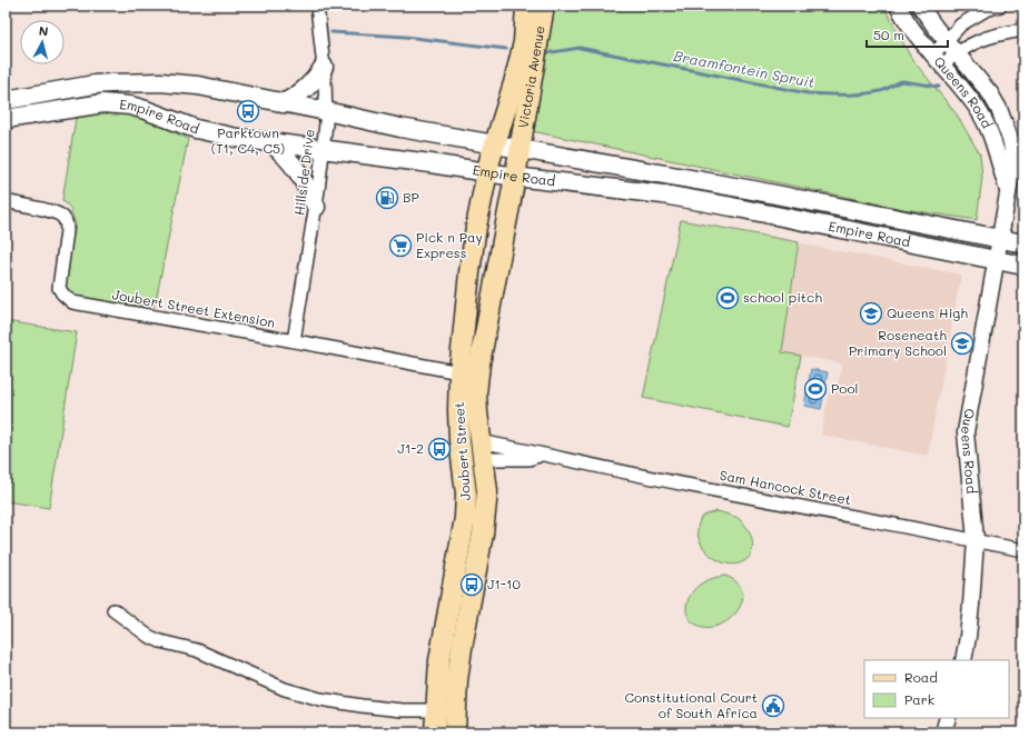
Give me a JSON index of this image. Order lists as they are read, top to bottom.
{
  "streets": {
    "main road": ["Victoria Avenue", "Empire Road", "Joubert Street"],
    "street": [
      "Queens Road",
      "Hillside Drive",
      "Joubert Street Extension",
      "Sam Hancock Street"
    ]
  },
  "crossings": [
    ["Victoria Avenue", "Empire Road"],
    ["Victoria Avenue", "Joubert Street"],
    ["Queens Road", "Empire Road"],
    ["Queens Road", "Sam Hancock Street"],
    ["Empire Road", "Hillside Drive"],
    ["Empire Road", "Joubert Street"],
    ["Hillside Drive", "Joubert Street Extension"],
    ["Joubert Street Extension", "Joubert Street"],
    ["Joubert Street", "Sam Hancock Street"]
  ],
  "water": ["Braamfontein Spruit"],
  "places": {
    "bus stop": ["Parktown (T1, C4, C5)", "J1-2", "J1-10"],
    "fuel station": ["BP"],
    "supermarket": ["Pick n Pay Express"],
    "sports": ["school pitch", "Pool"],
    "school or university": ["Queens High", "Roseneath Primary School"],
    "public building": ["Constitutional Court of South Africa"]
  },
  "legend": ["Road", "Park"],
  "scale_bar": "50 m",
  "north": "top"
}
